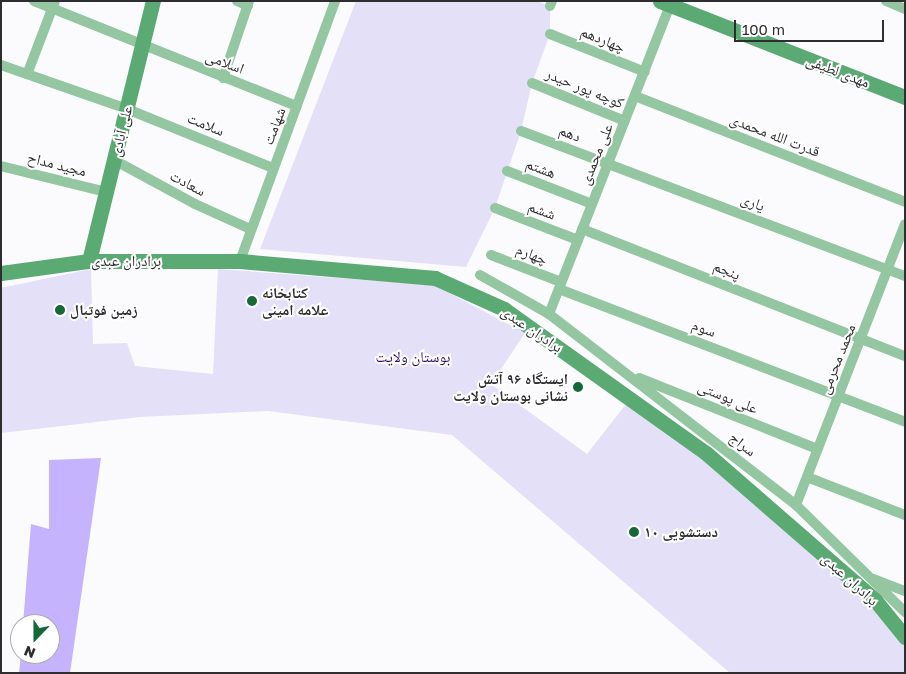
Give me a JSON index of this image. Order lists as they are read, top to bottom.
{
  "streets": {
    "main road": ["مهدی لطیفی", "علی آبادی", "برادران عبدی"],
    "street": [
      "چهاردهم",
      "اسلامی",
      "کوچه پور حیدر",
      "سلامت",
      "شهامت",
      "دهم",
      "قدرت الله محمدی",
      "علی محمدی",
      "مجید مداح",
      "هشتم",
      "سعادت",
      "یاری",
      "ششم",
      "چهارم",
      "پنجم",
      "سوم",
      "محمد محرمی",
      "علی پوستی",
      "سراج"
    ]
  },
  "crossings": [
    ["چهاردهم", "علی محمدی"],
    ["اسلامی", "شهامت"],
    ["اسلامی", "علی آبادی"],
    ["مهدی لطیفی", "علی محمدی"],
    ["کوچه پور حیدر", "علی محمدی"],
    ["سلامت", "شهامت"],
    ["سلامت", "علی آبادی"],
    ["شهامت", "سعادت"],
    ["شهامت", "برادران عبدی"],
    ["علی آبادی", "مجید مداح"],
    ["علی آبادی", "سعادت"],
    ["علی آبادی", "برادران عبدی"],
    ["دهم", "علی محمدی"],
    ["دهم", "یاری"],
    ["قدرت الله محمدی", "علی محمدی"],
    ["علی محمدی", "هشتم"],
    ["علی محمدی", "یاری"],
    ["علی محمدی", "ششم"],
    ["علی محمدی", "چهارم"],
    ["علی محمدی", "پنجم"],
    ["علی محمدی", "سوم"],
    ["علی محمدی", "سراج"],
    ["یاری", "محمد محرمی"],
    ["چهارم", "سوم"],
    ["پنجم", "محمد محرمی"],
    ["سوم", "محمد محرمی"],
    ["محمد محرمی", "علی پوستی"],
    ["محمد محرمی", "سراج"],
    ["علی پوستی", "سراج"]
  ],
  "parks": ["بوستان ولایت"],
  "places": [
    "کتابخانه علامه امینی",
    "زمین فوتبال",
    "ایستگاه ۹۶ آتش نشانی بوستان ولایت",
    "دستشویی ۱۰"
  ],
  "scale_bar": "100 m",
  "north": "bottom"
}
